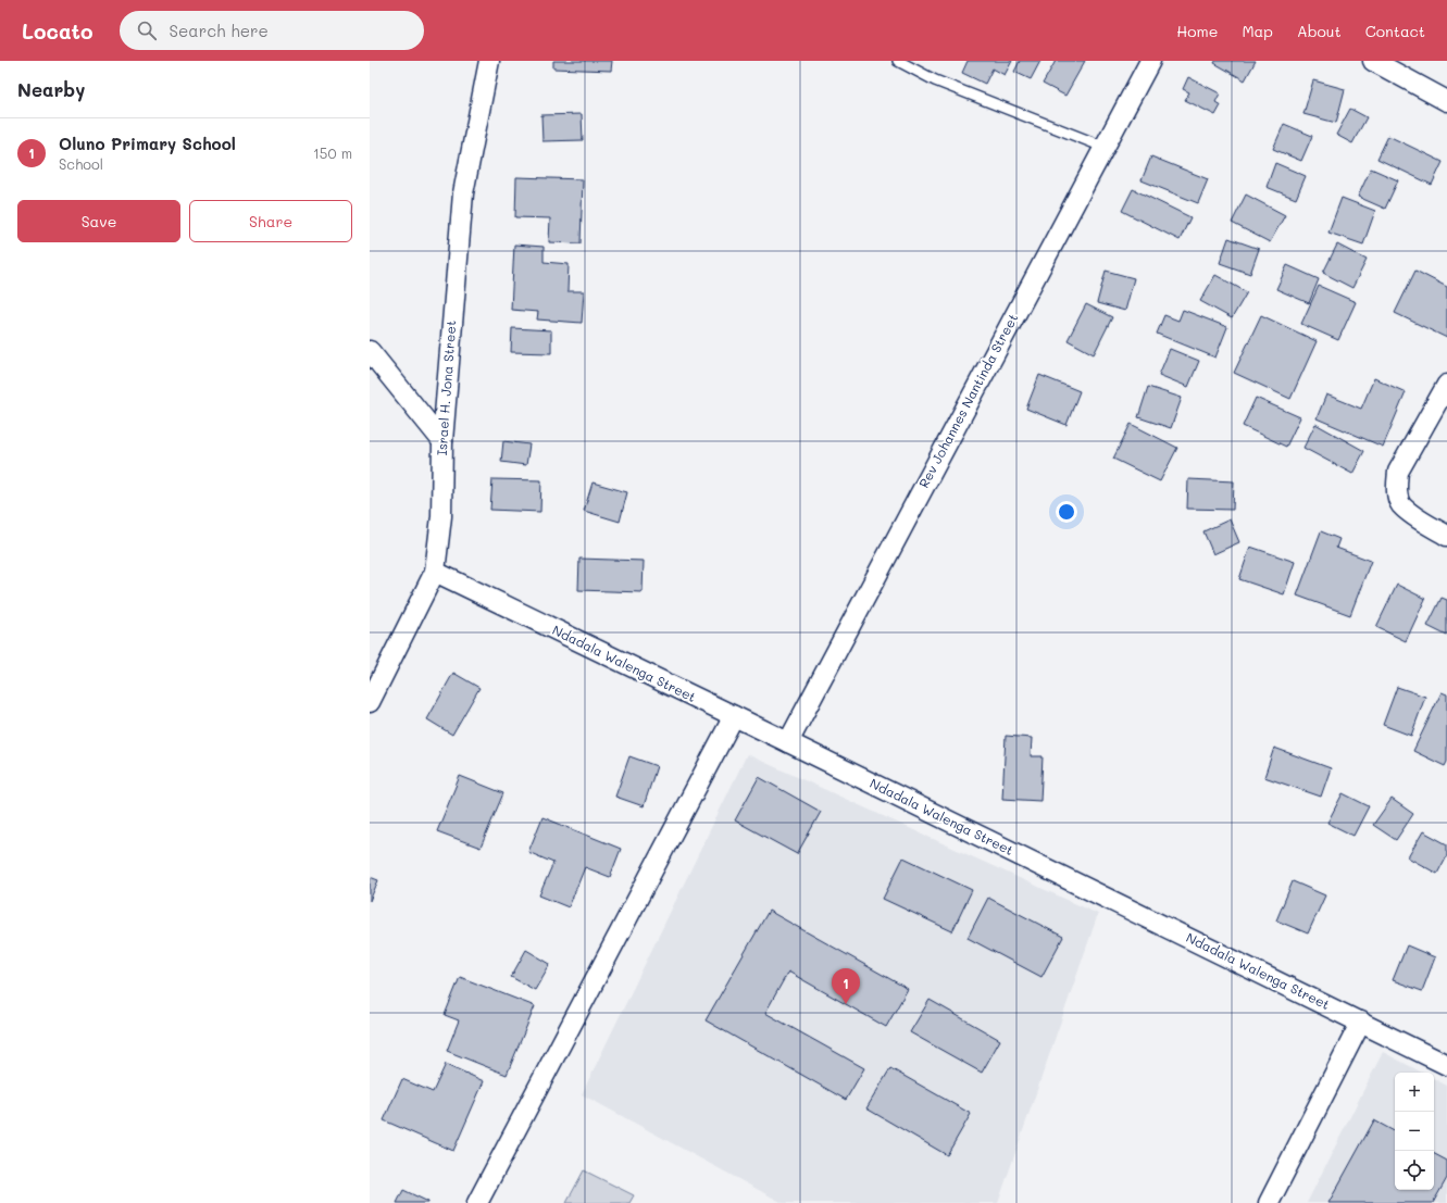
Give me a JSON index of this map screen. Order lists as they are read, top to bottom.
{
  "streets": {
    "street": ["Israel H. Jona Street", "Rev Johannes Nantinda Street", "Ndadala Walenga Street"]
  },
  "crossings": [
    ["Israel H. Jona Street", "Ndadala Walenga Street"],
    ["Rev Johannes Nantinda Street", "Ndadala Walenga Street"]
  ],
  "page": {
    "header": "Locato",
    "search": "Search here",
    "nav": [
      "Home",
      "Map",
      "About",
      "Contact"
    ],
    "heading": "Nearby",
    "list": [
      {
        "mark": "1",
        "name": "Oluno Primary School",
        "note": "School",
        "value": "150 m"
      }
    ],
    "buttons": ["Save", "Share"],
    "pins": "1",
    "map_buttons": ["+", "−"]
  }
}
